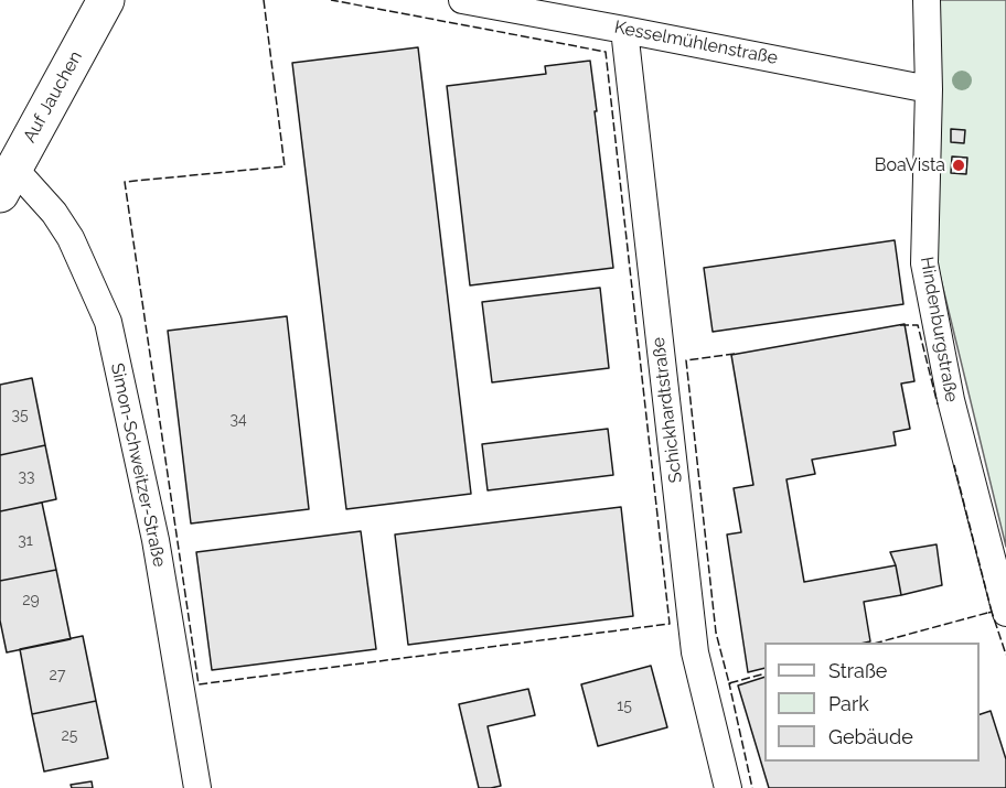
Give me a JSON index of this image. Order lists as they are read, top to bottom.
{
  "streets": {
    "main road": ["Auf Jauchen"],
    "street": [
      "Kesselmühlenstraße",
      "Hindenburgstraße",
      "Schickhardtstraße",
      "Simon-Schweitzer-Straße"
    ]
  },
  "crossings": [
    ["Kesselmühlenstraße", "Hindenburgstraße"],
    ["Kesselmühlenstraße", "Schickhardtstraße"],
    ["Auf Jauchen", "Simon-Schweitzer-Straße"]
  ],
  "places": ["BoaVista"],
  "house_numbers": [
    "35",
    "34",
    "33",
    "31",
    "29",
    "27",
    "15",
    "25"
  ],
  "legend": ["Straße", "Park", "Gebäude"]
}
